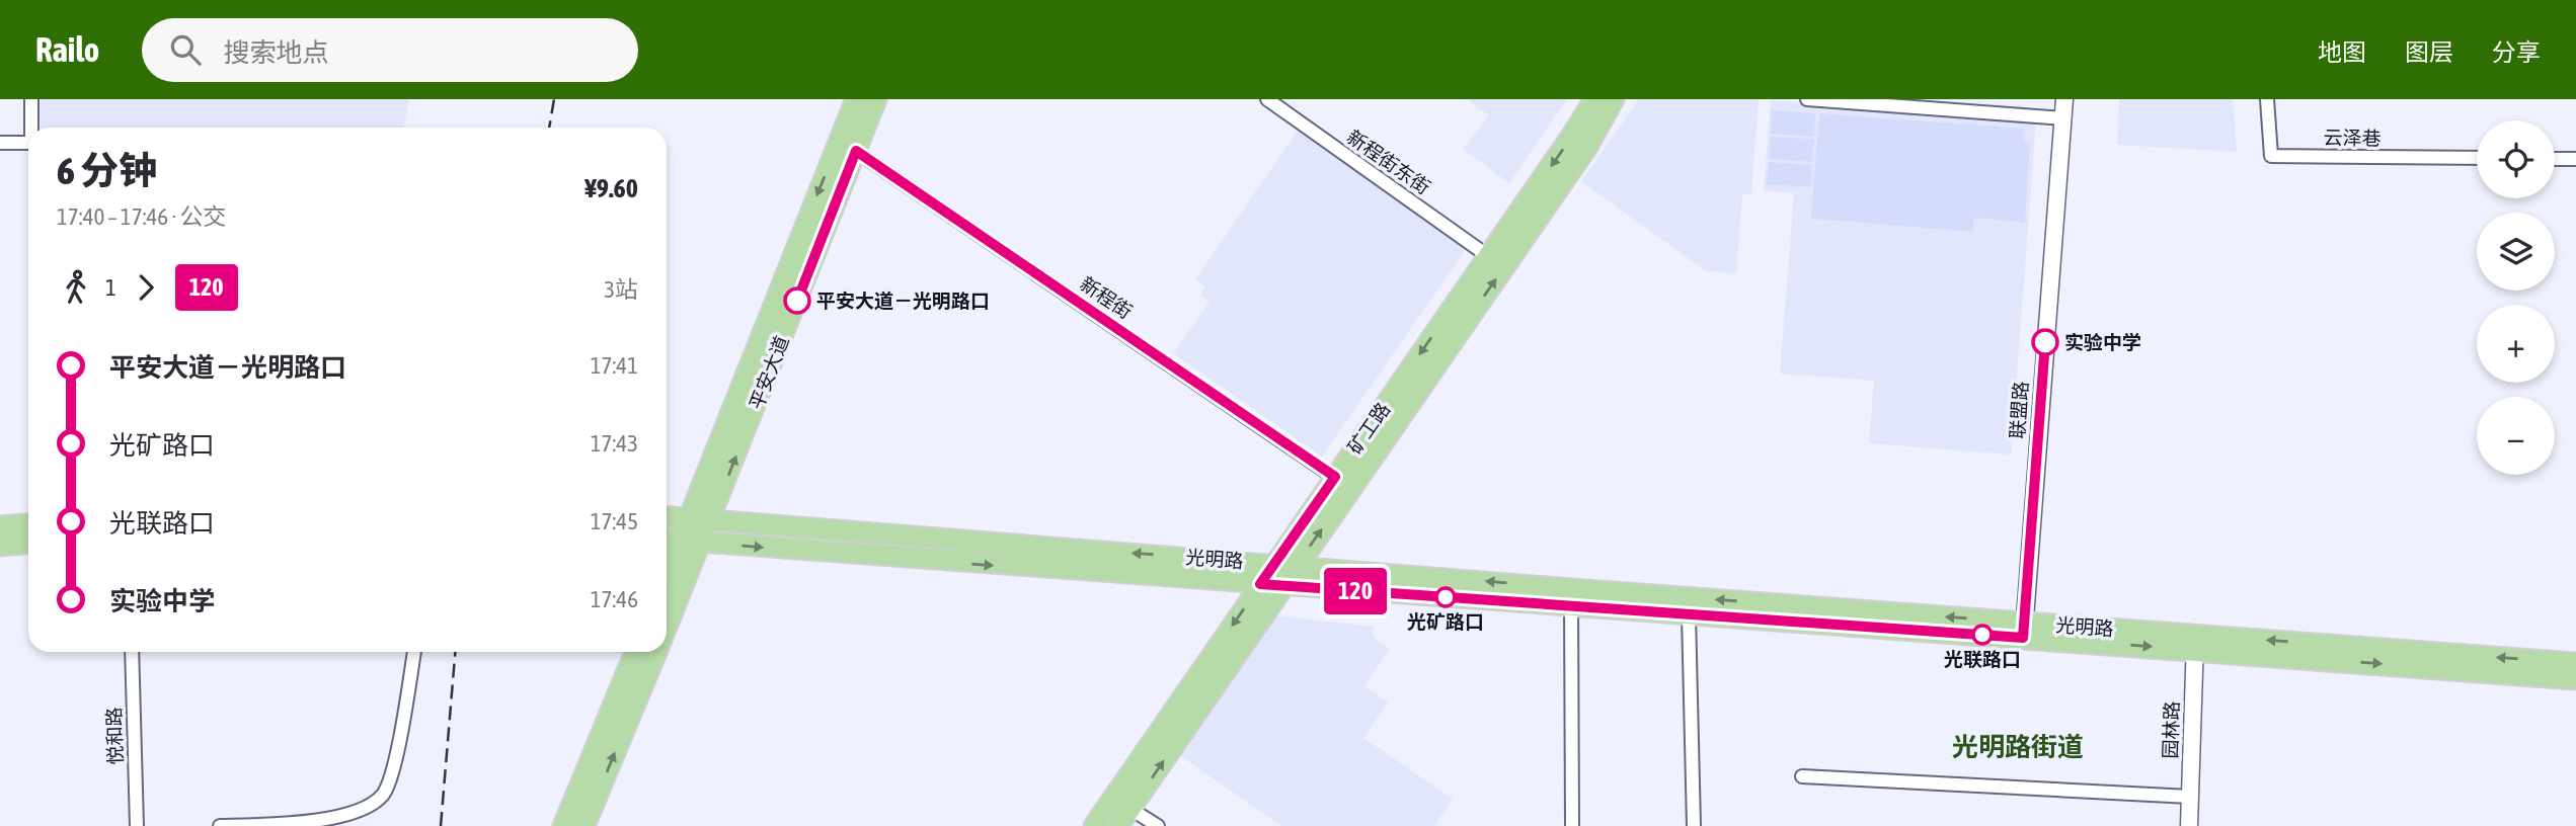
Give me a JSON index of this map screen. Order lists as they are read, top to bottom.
{
  "streets": {
    "main road": ["平安大道", "矿工路", "光明路"],
    "street": [
      "云泽巷",
      "新程街东街",
      "新程街",
      "联盟路",
      "园林路",
      "悦和路"
    ]
  },
  "crossings": [
    ["新程街东街", "矿工路"],
    ["新程街", "平安大道"],
    ["新程街", "矿工路"],
    ["平安大道", "光明路"],
    ["联盟路", "光明路"],
    ["矿工路", "光明路"],
    ["光明路", "园林路"]
  ],
  "districts": ["光明路街道"],
  "places": [
    "平安大道－光明路口",
    "实验中学",
    "光矿路口",
    "光联路口"
  ],
  "lines": ["bus line 120"],
  "page": {
    "header": "Railo",
    "search": "搜索地点",
    "nav": ["地图", "图层", "分享"],
    "on_map": "120",
    "map_buttons": ["+", "−"],
    "heading": ["6 分钟", "17:40 – 17:46 · 公交", "¥9.60"],
    "legs": ["1", "120", "3站"],
    "list": [
      {
        "name": "平安大道－光明路口",
        "value": "17:41"
      },
      {
        "name": "光矿路口",
        "value": "17:43"
      },
      {
        "name": "光联路口",
        "value": "17:45"
      },
      {
        "name": "实验中学",
        "value": "17:46"
      }
    ]
  }
}
